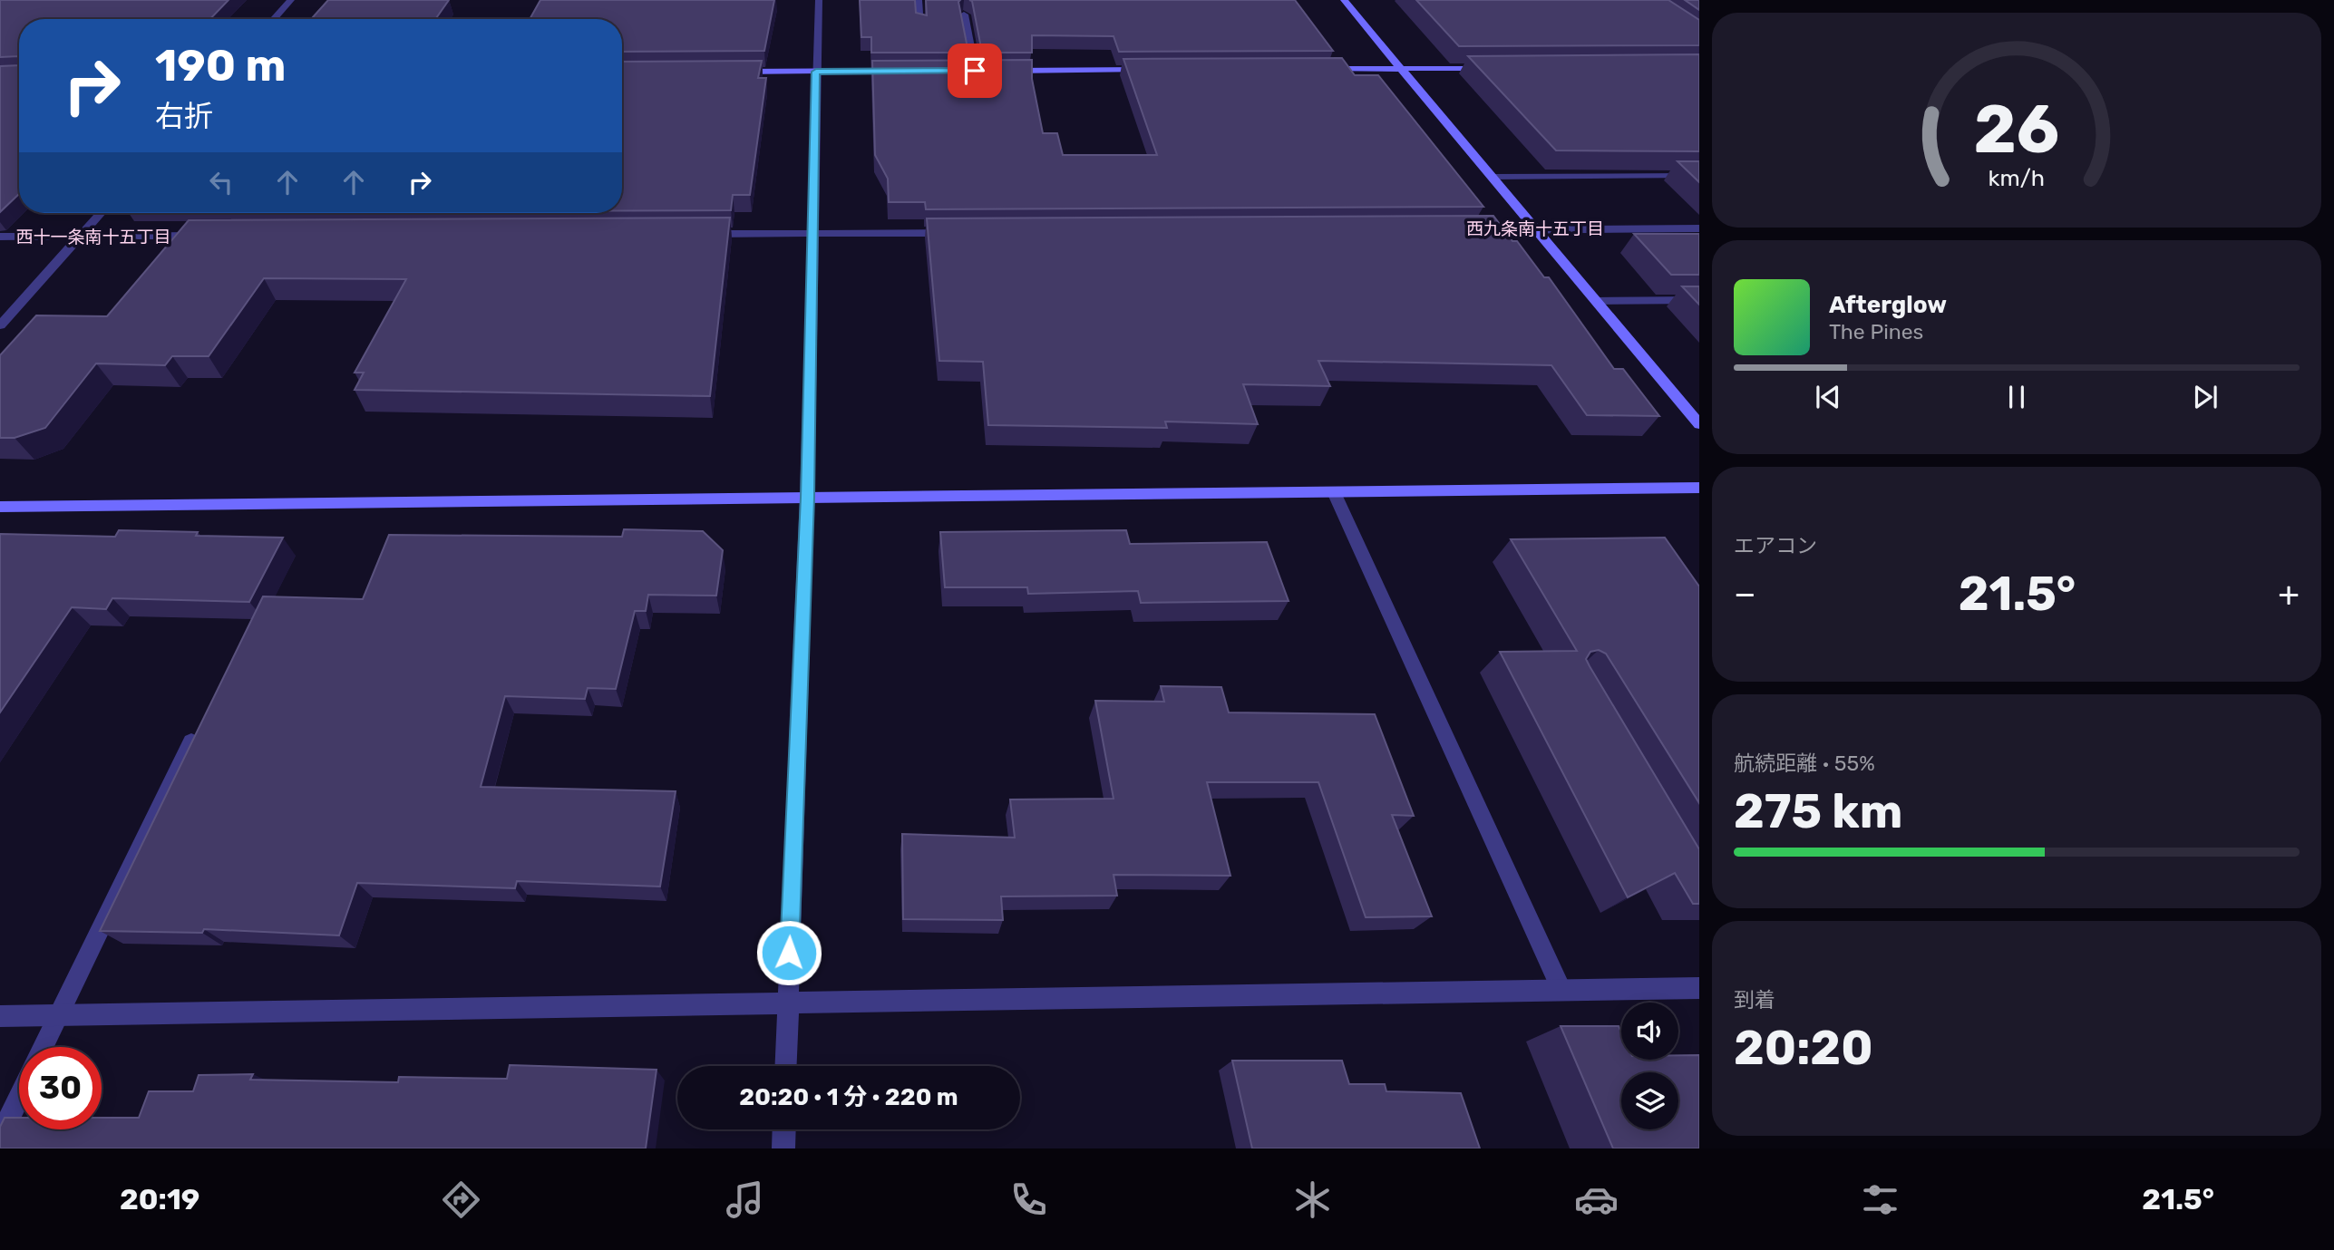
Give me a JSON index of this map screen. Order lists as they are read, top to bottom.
{
  "districts": ["西九条南十五丁目", "西十一条南十五丁目"],
  "page": {
    "turn": ["190 m", "右折"],
    "song": ["Afterglow", "The Pines"],
    "tile": [
      "エアコン",
      ["航続距離 · 55%", "275 km"],
      ["到着", "20:20"]
    ],
    "heat": ["−", "21.5°", "+"],
    "limit": "30",
    "trip": "20:20 · 1 分 · 220 m",
    "tabs": ["20:19", "21.5°"],
    "gauge": ["26", "km/h"]
  }
}
